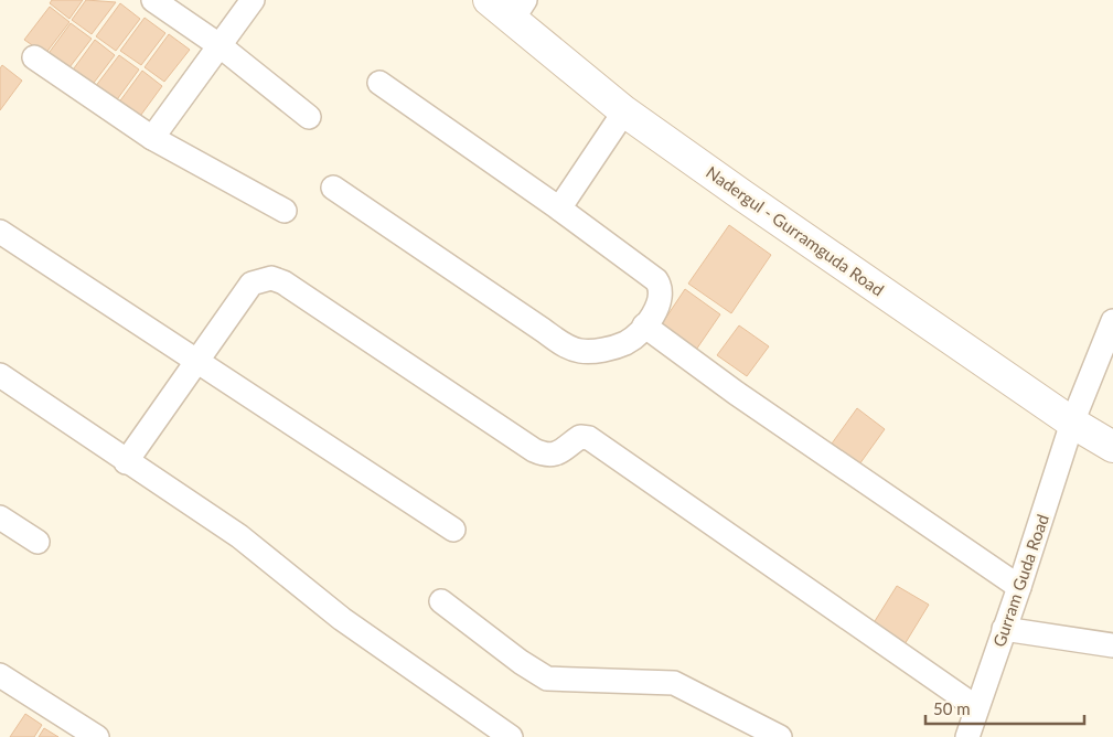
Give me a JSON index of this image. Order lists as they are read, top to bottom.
{
  "streets": {
    "main road": ["Nadergul - Gurramguda Road"],
    "street": ["Gurram Guda Road"]
  },
  "crossings": [
    ["Nadergul - Gurramguda Road", "Gurram Guda Road"]
  ],
  "scale_bar": "50 m"
}
